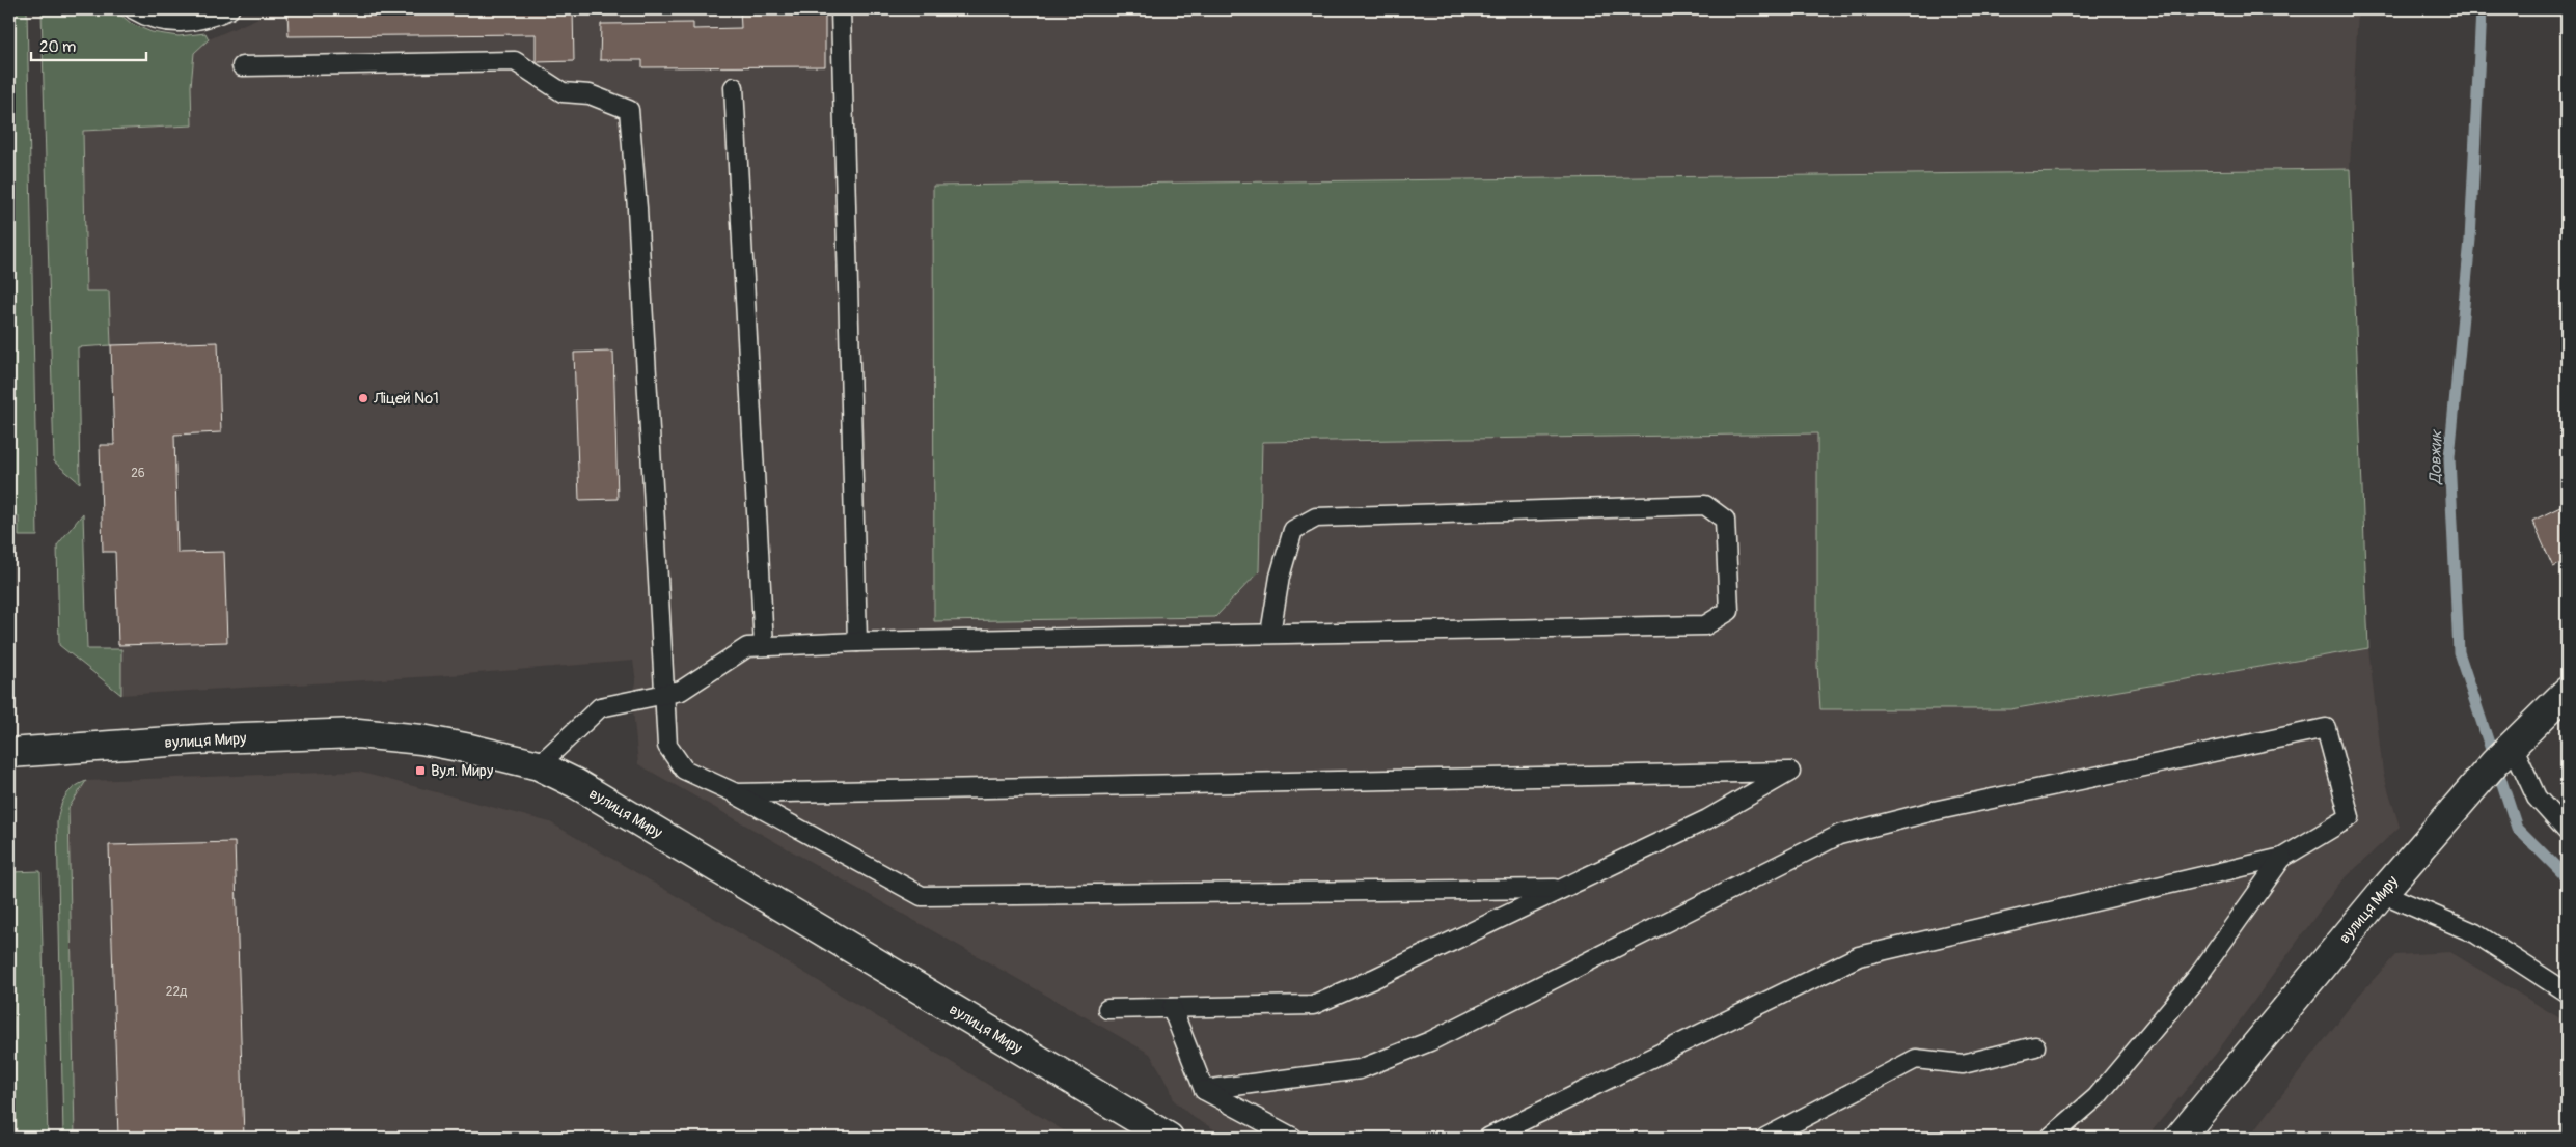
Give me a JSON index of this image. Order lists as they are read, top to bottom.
{
  "streets": {
    "street": ["вулиця Миру"]
  },
  "water": ["Довжик"],
  "places": {
    "other": ["Ліцей №1"],
    "transit": ["Вул. Миру"]
  },
  "house_numbers": ["26", "22д"],
  "scale_bar": "20 m"
}
